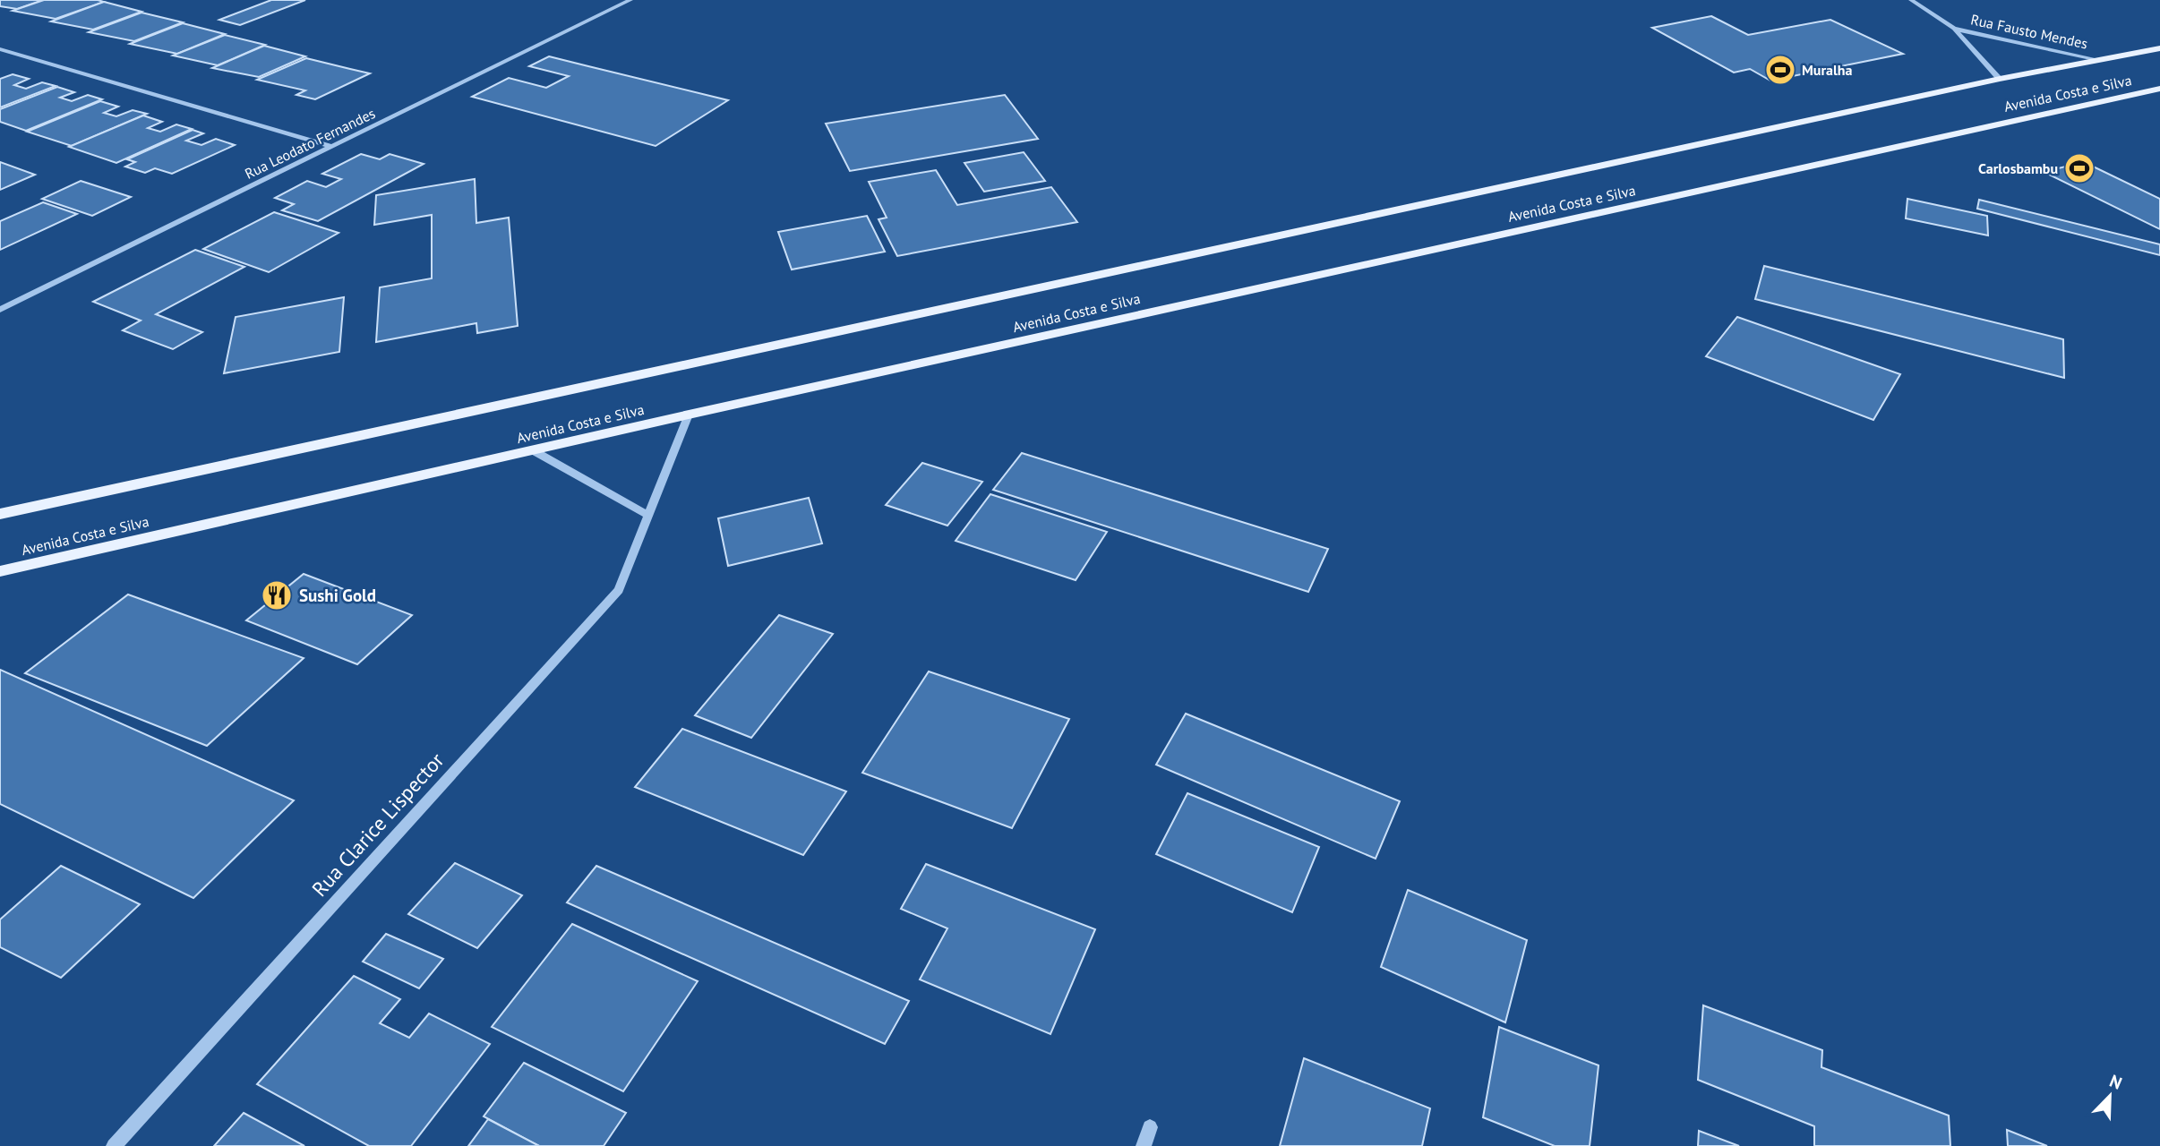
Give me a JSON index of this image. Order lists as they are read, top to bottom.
{
  "streets": {
    "main road": ["Avenida Costa e Silva"],
    "street": ["Rua Fausto Mendes", "Rua Leodato Fernandes", "Rua Clarice Lispector"]
  },
  "crossings": [
    ["Rua Fausto Mendes", "Avenida Costa e Silva"],
    ["Avenida Costa e Silva", "Rua Clarice Lispector"]
  ],
  "places": {
    "sports": ["Muralha", "Carlosbambu"],
    "restaurant": ["Sushi Gold"]
  },
  "north": "top right"
}
